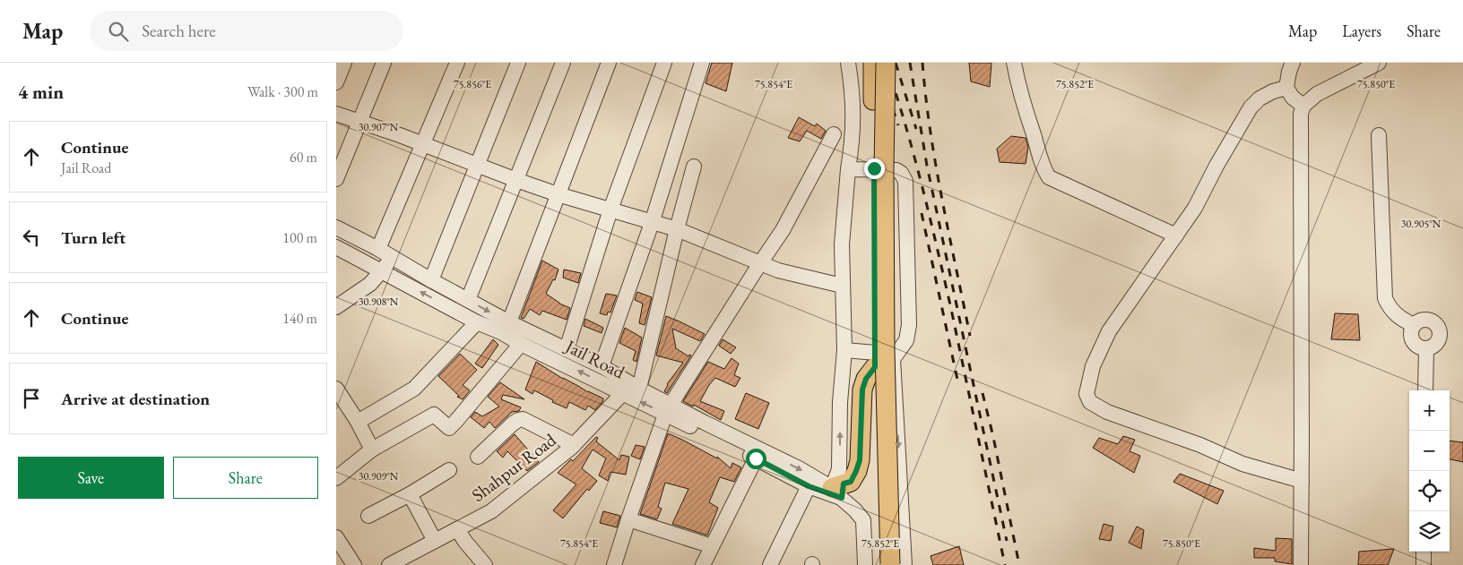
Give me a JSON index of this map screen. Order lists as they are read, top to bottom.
{
  "streets": {
    "street": ["Jail Road", "Shahpur Road"]
  },
  "crossings": [
    ["Jail Road", "Shahpur Road"]
  ],
  "page": {
    "header": "Map",
    "search": "Search here",
    "nav": ["Map", "Layers", "Share"],
    "heading": ["4 min", "Walk · 300 m"],
    "list": [
      ["Continue", "Jail Road", "60 m"],
      ["Turn left", "100 m"],
      ["Continue", "140 m"],
      "Arrive at destination"
    ],
    "map_buttons": ["+", "−"],
    "buttons": ["Save", "Share"]
  },
  "coordinates": [
    "75.856°E",
    "75.854°E",
    "75.852°E",
    "75.850°E",
    "30.907°N",
    "30.905°N",
    "30.908°N",
    "30.909°N"
  ]
}
